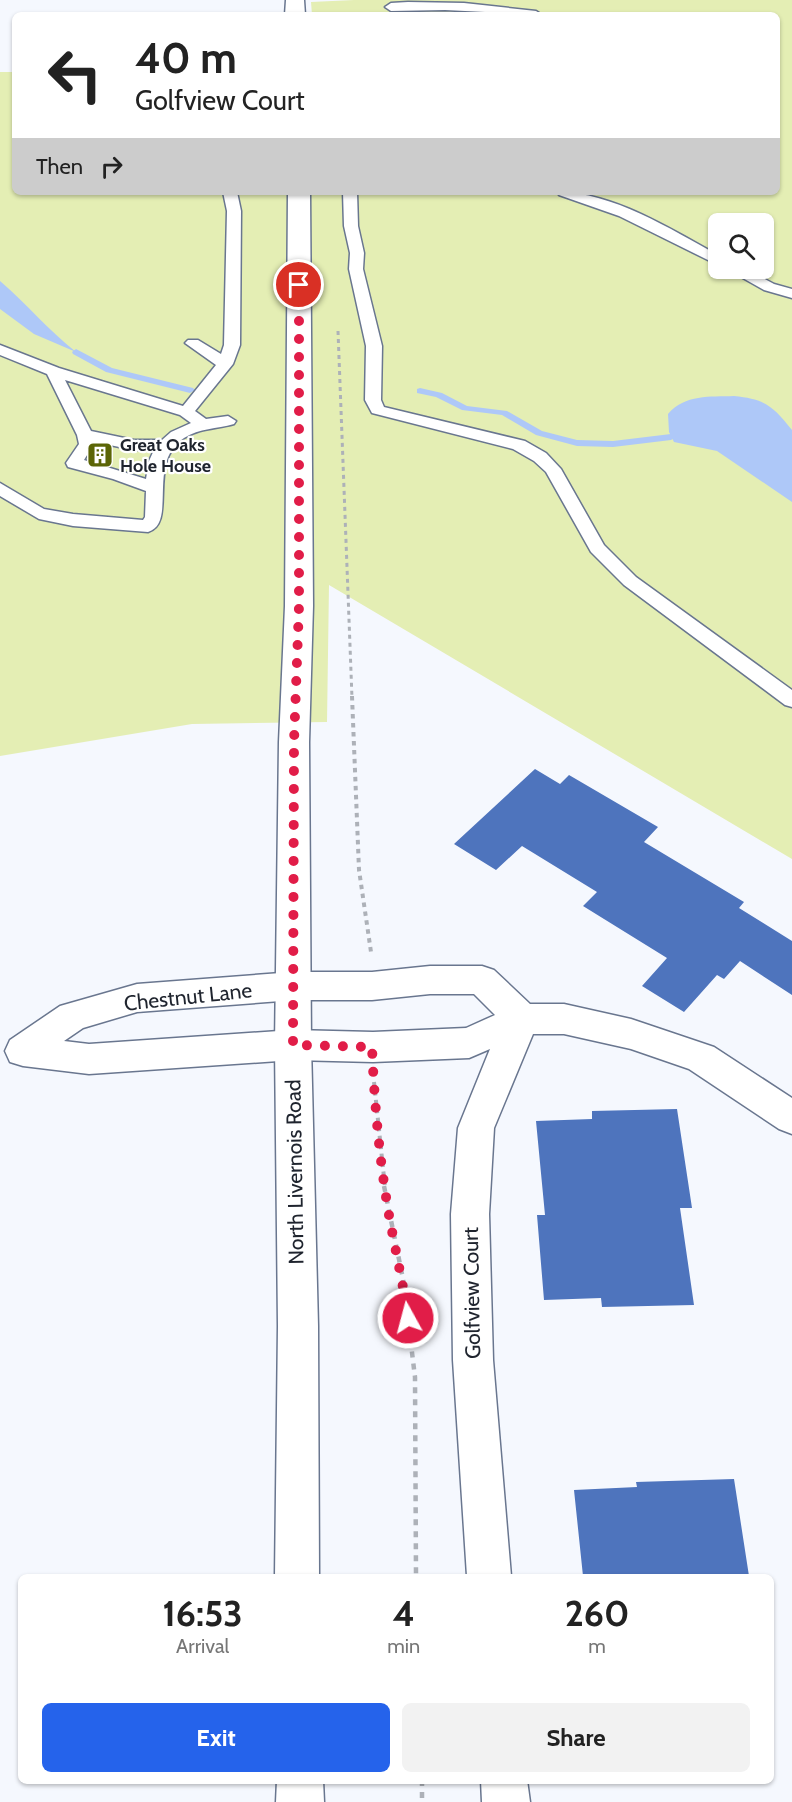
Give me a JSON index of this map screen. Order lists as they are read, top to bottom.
{
  "streets": {
    "main road": ["Chestnut Lane", "North Livernois Road", "Golfview Court"]
  },
  "crossings": [
    ["Chestnut Lane", "North Livernois Road"]
  ],
  "places": {
    "building": ["Great Oaks Hole House"]
  },
  "page": {
    "turn": ["40 m", "Golfview Court"],
    "then": "Then",
    "eta": [
      "16:53",
      "Arrival",
      "4",
      "min",
      "260",
      "m"
    ],
    "buttons": ["Exit", "Share"]
  }
}
